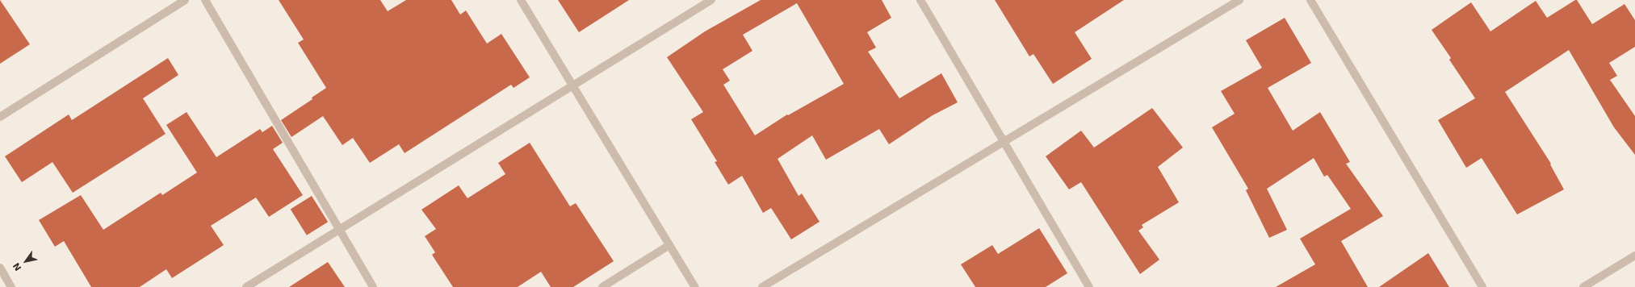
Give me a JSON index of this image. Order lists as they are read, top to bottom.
{
  "north": "bottom left"
}
